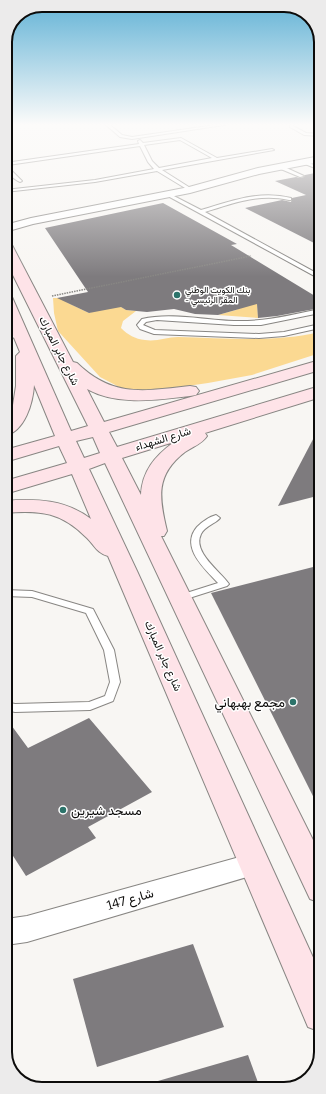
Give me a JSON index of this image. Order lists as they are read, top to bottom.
{
  "streets": {
    "main road": ["شارع جابر المبارك", "شارع الشهداء"],
    "street": ["شارع 147"]
  },
  "crossings": [
    ["شارع جابر المبارك", "شارع الشهداء"],
    ["شارع جابر المبارك", "شارع 147"]
  ],
  "places": ["بنك الكويت الوطني - المقر الرئيسي", "مجمع بهبهاني", "مسجد شيرين"]
}
